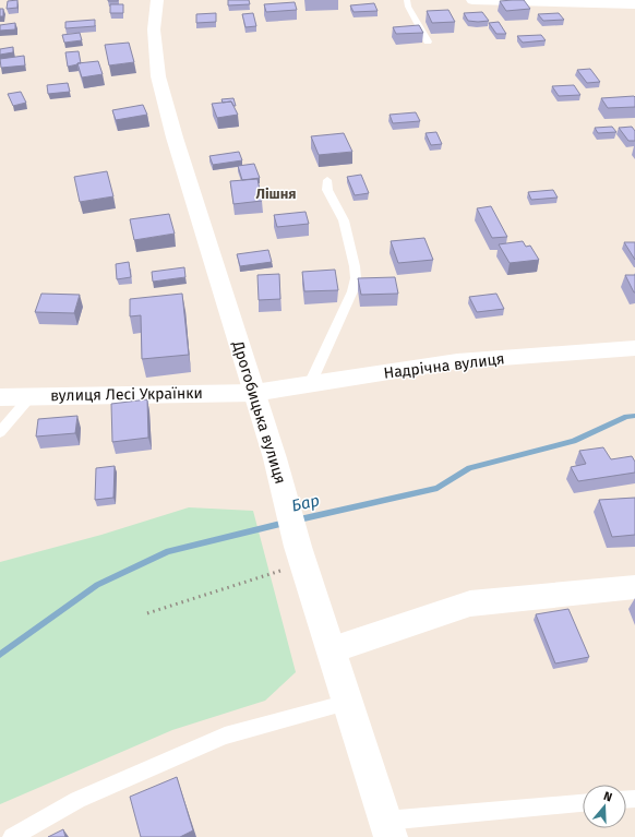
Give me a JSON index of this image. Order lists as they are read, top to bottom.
{
  "streets": {
    "main road": ["Надрічна вулиця", "вулиця Лесі Українки", "Дрогобицька вулиця"]
  },
  "crossings": [
    ["Надрічна вулиця", "вулиця Лесі Українки"],
    ["Надрічна вулиця", "Дрогобицька вулиця"],
    ["вулиця Лесі Українки", "Дрогобицька вулиця"]
  ],
  "districts": ["Лішня"],
  "water": ["Бар"],
  "north": "top"
}
